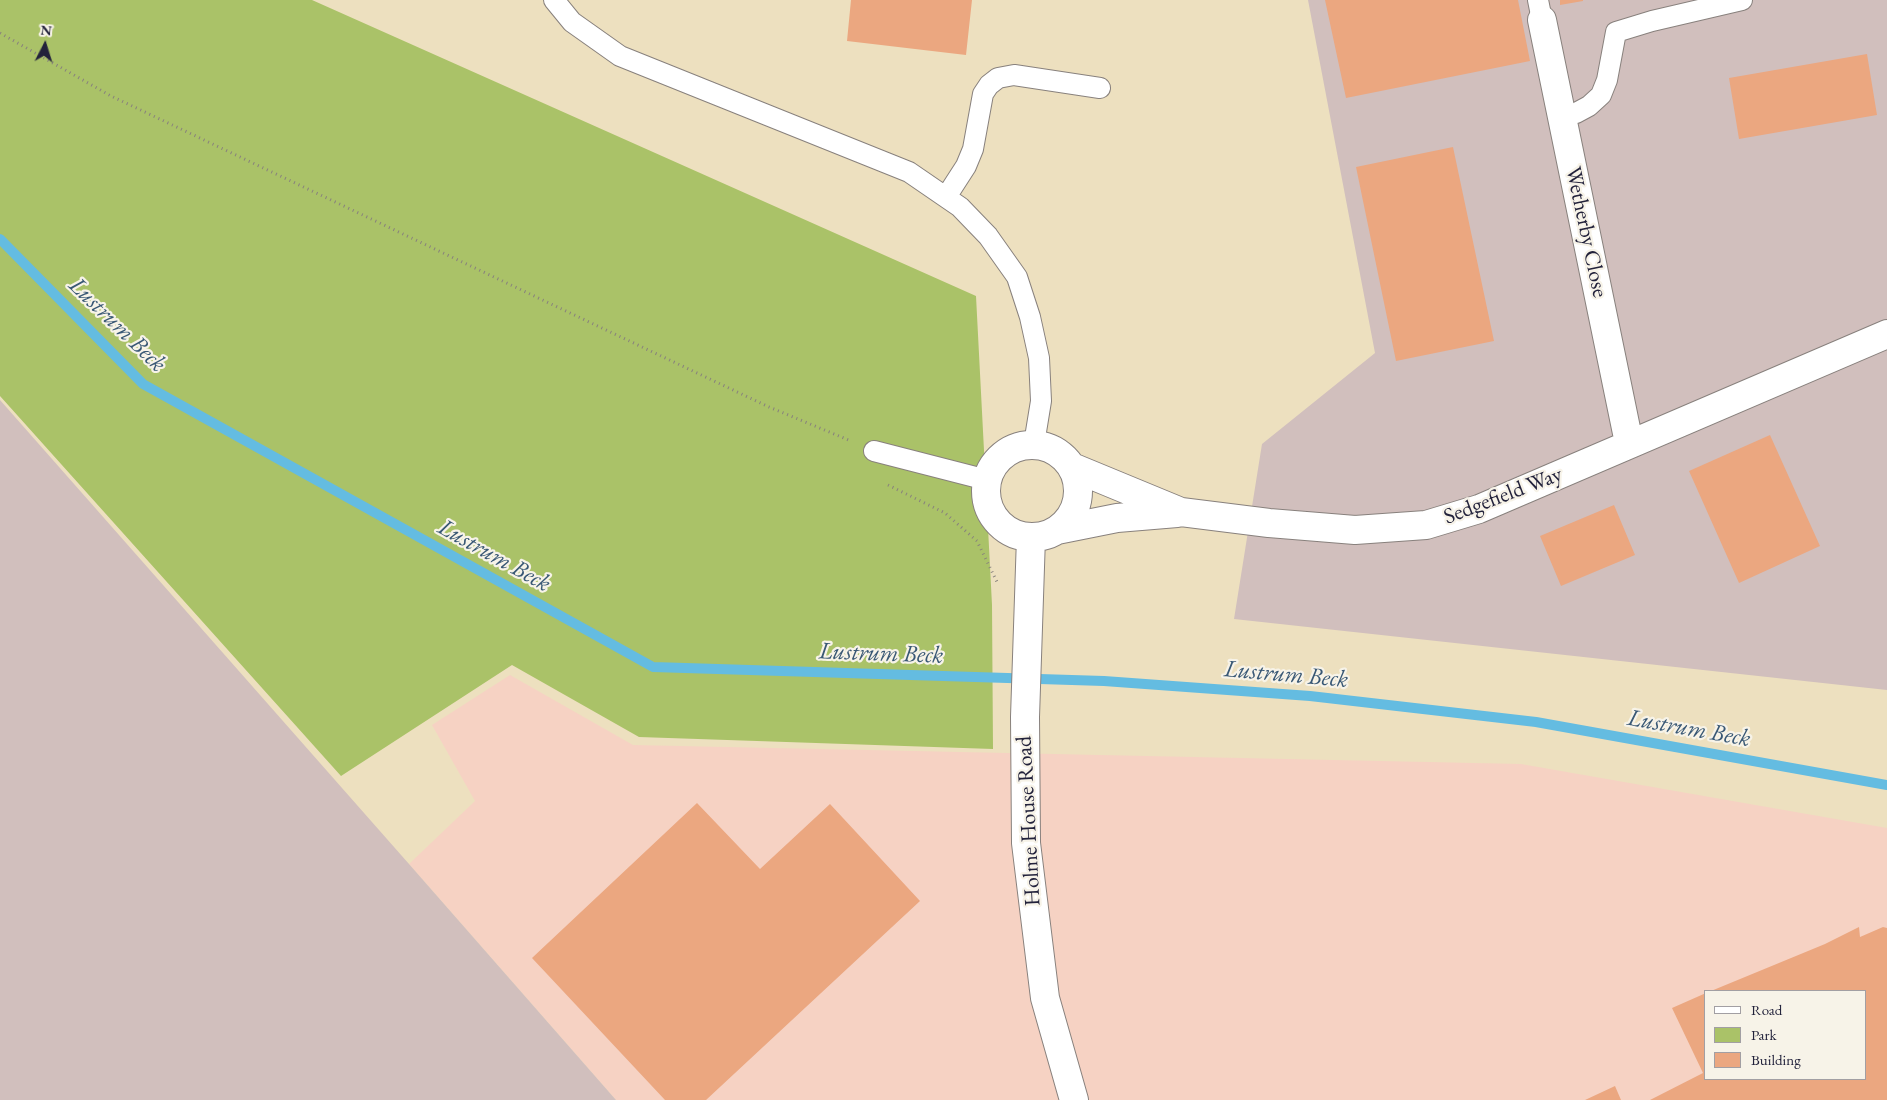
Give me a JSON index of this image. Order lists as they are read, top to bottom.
{
  "streets": {
    "street": ["Wetherby Close", "Sedgefield Way", "Holme House Road"]
  },
  "crossings": [
    ["Wetherby Close", "Sedgefield Way"],
    ["Sedgefield Way", "Holme House Road"]
  ],
  "water": ["Lustrum Beck"],
  "legend": ["Road", "Park", "Building"],
  "north": "top"
}
